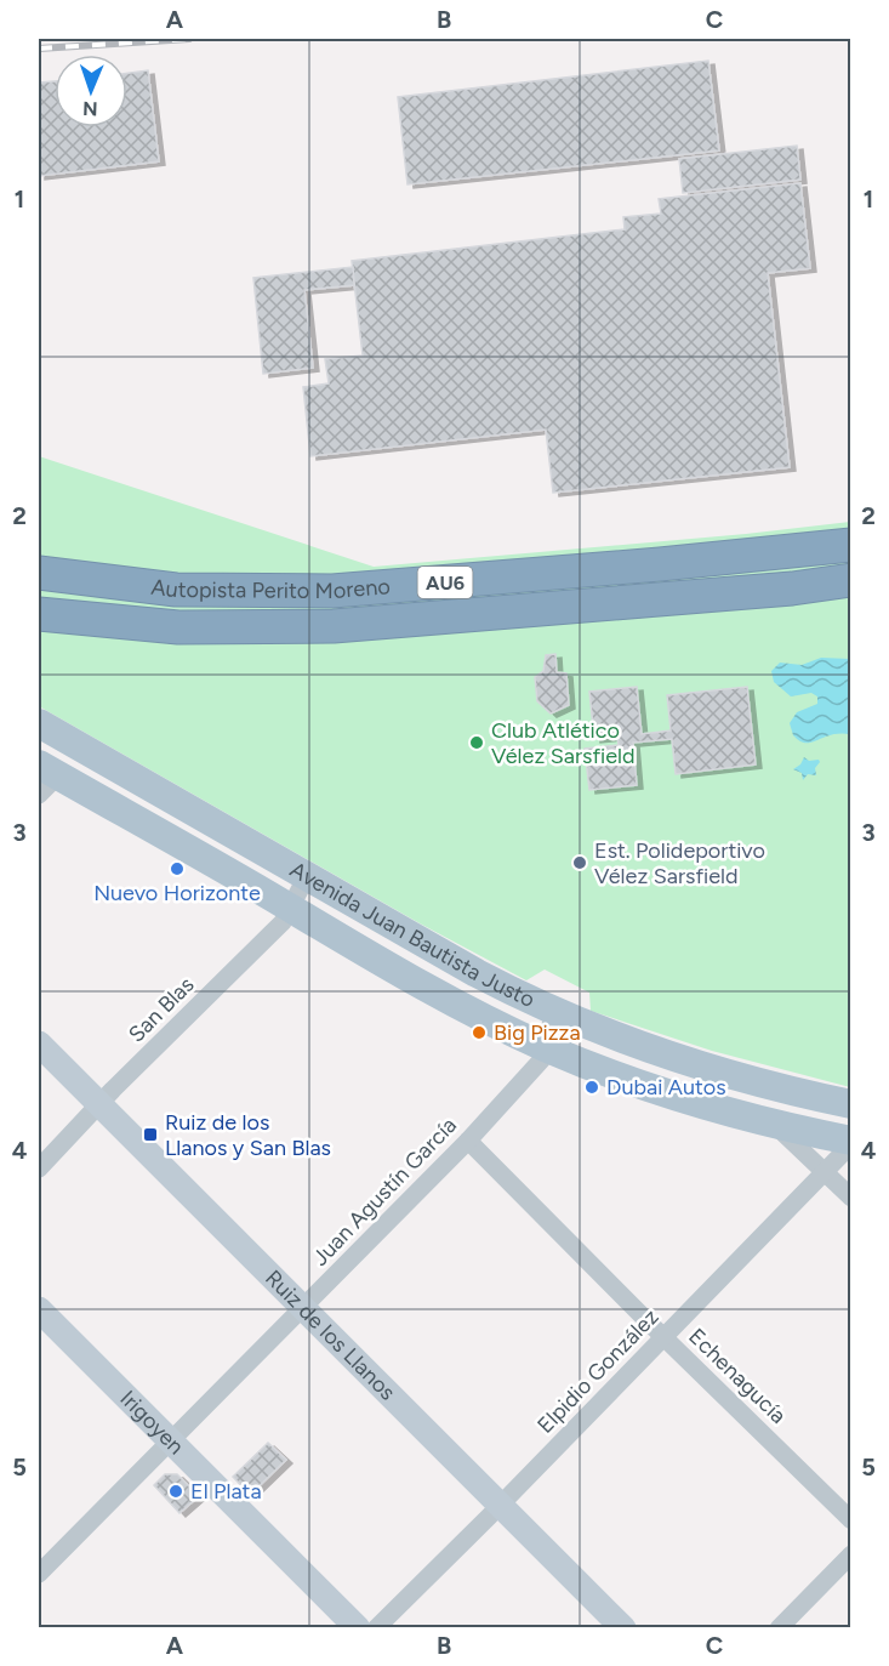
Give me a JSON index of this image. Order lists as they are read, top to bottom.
{
  "streets": {
    "highway": ["AU6", "Autopista Perito Moreno"],
    "main road": ["Avenida Juan Bautista Justo"],
    "street": [
      "San Blas",
      "Juan Agustín García",
      "Ruiz de los Llanos",
      "Elpidio González",
      "Echenagucía",
      "Irigoyen"
    ]
  },
  "crossings": [
    ["Avenida Juan Bautista Justo", "San Blas"],
    ["Avenida Juan Bautista Justo", "Juan Agustín García"],
    ["Avenida Juan Bautista Justo", "Elpidio González"],
    ["San Blas", "Ruiz de los Llanos"],
    ["Juan Agustín García", "Ruiz de los Llanos"],
    ["Juan Agustín García", "Echenagucía"],
    ["Juan Agustín García", "Irigoyen"],
    ["Ruiz de los Llanos", "Elpidio González"],
    ["Elpidio González", "Echenagucía"]
  ],
  "places": {
    "other": [
      "Club Atlético Vélez Sarsfield",
      "Est. Polideportivo Vélez Sarsfield",
      "Nuevo Horizonte",
      "Big Pizza",
      "Dubai Autos",
      "El Plata"
    ],
    "transit": ["Ruiz de los Llanos y San Blas"]
  },
  "north": "bottom",
  "grid": {
    "columns": ["A", "B", "C"],
    "rows": [
      "1",
      "2",
      "3",
      "4",
      "5"
    ]
  }
}
